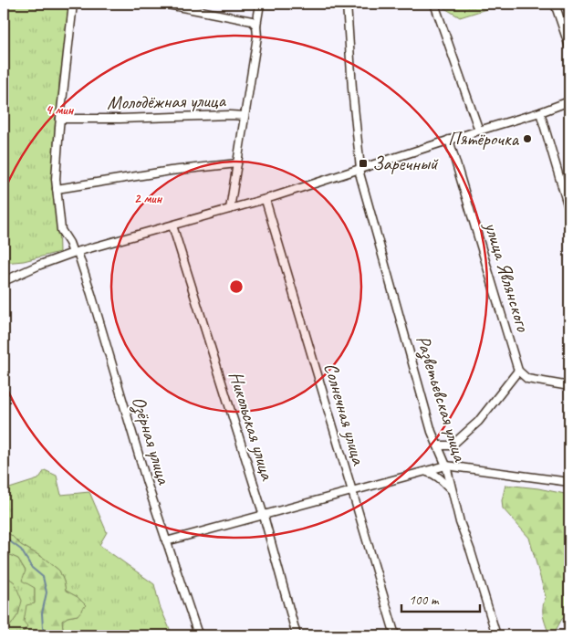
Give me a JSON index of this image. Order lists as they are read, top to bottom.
{
  "streets": {
    "street": [
      "Молодёжная улица",
      "улица Являнского",
      "Разветьевская улица",
      "Солнечная улица",
      "Никольская улица",
      "Озёрная улица"
    ]
  },
  "places": {
    "other": ["Пятёрочка"],
    "transit": ["Заречный"]
  },
  "scale_bar": "100 m",
  "rings": ["4 мин", "2 мин"]
}
